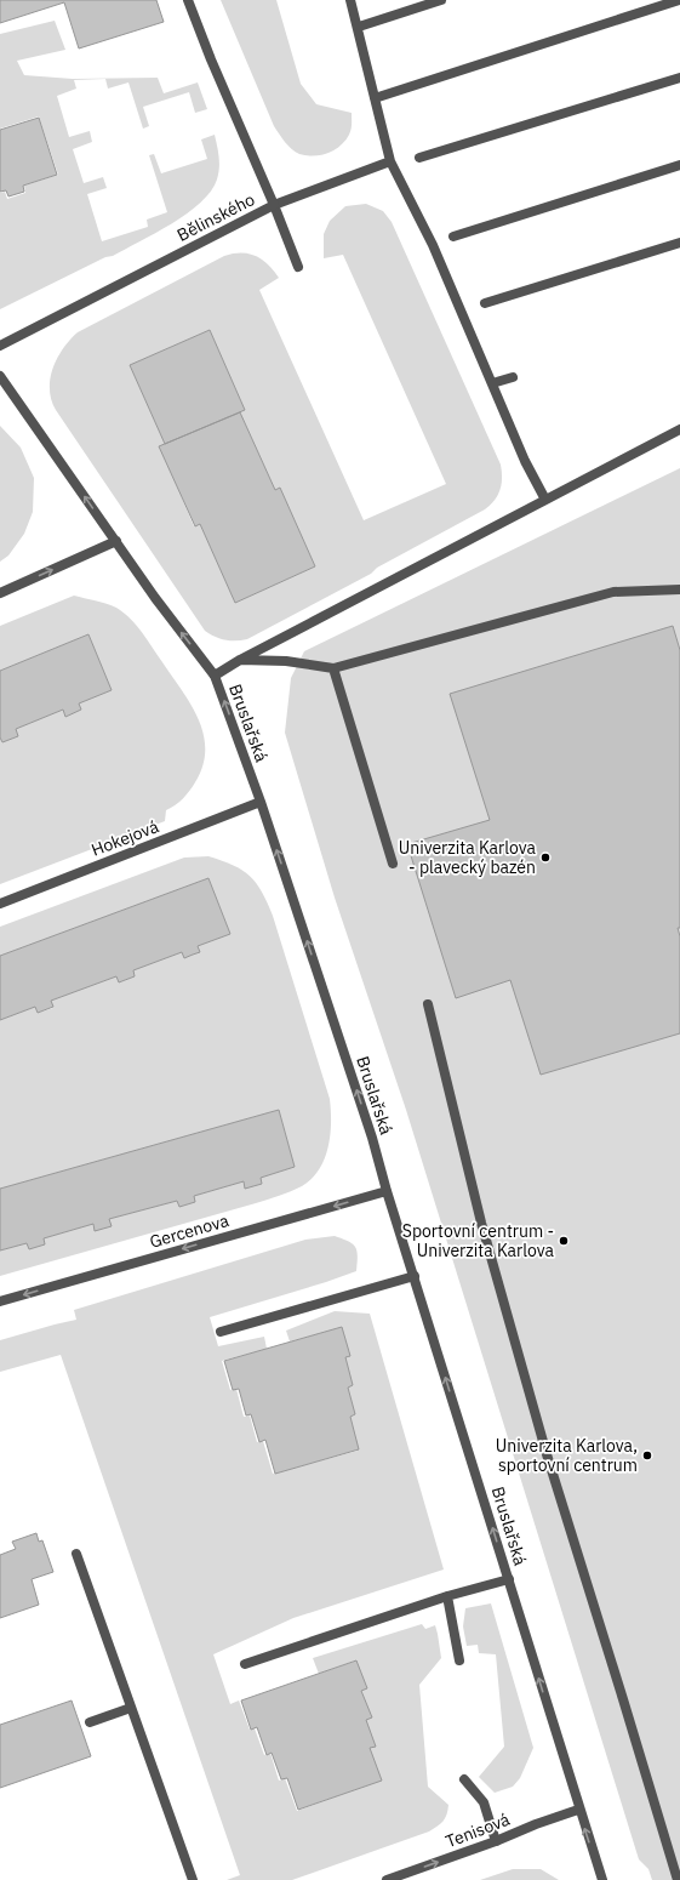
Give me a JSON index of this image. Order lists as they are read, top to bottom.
{
  "streets": {
    "street": [
      "Bělinského",
      "Bruslařská",
      "Hokejová",
      "Gercenova",
      "Tenisová"
    ]
  },
  "crossings": [
    ["Bruslařská", "Hokejová"],
    ["Bruslařská", "Gercenova"],
    ["Bruslařská", "Tenisová"]
  ],
  "one_way": ["Gercenova", "Tenisová"],
  "places": ["Univerzita Karlova - plavecký bazén", "Sportovní centrum - Univerzita Karlova", "Univerzita Karlova, sportovní centrum"]
}
